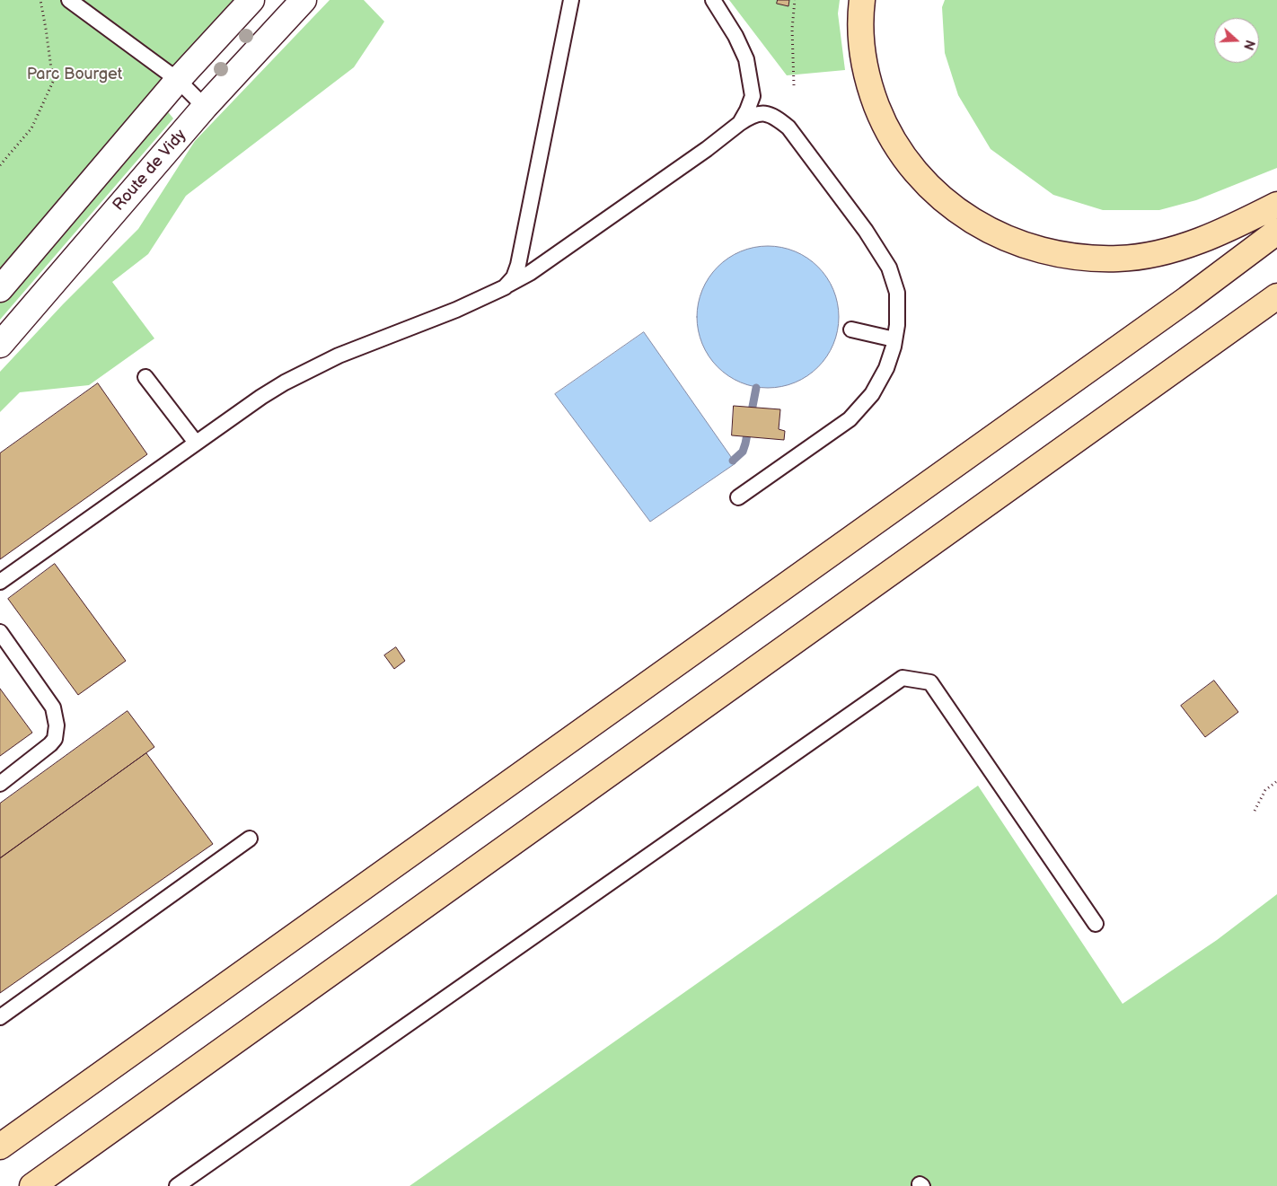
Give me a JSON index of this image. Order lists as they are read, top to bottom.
{
  "streets": {
    "street": ["Route de Vidy"]
  },
  "parks": ["Parc Bourget"],
  "north": "right"
}
